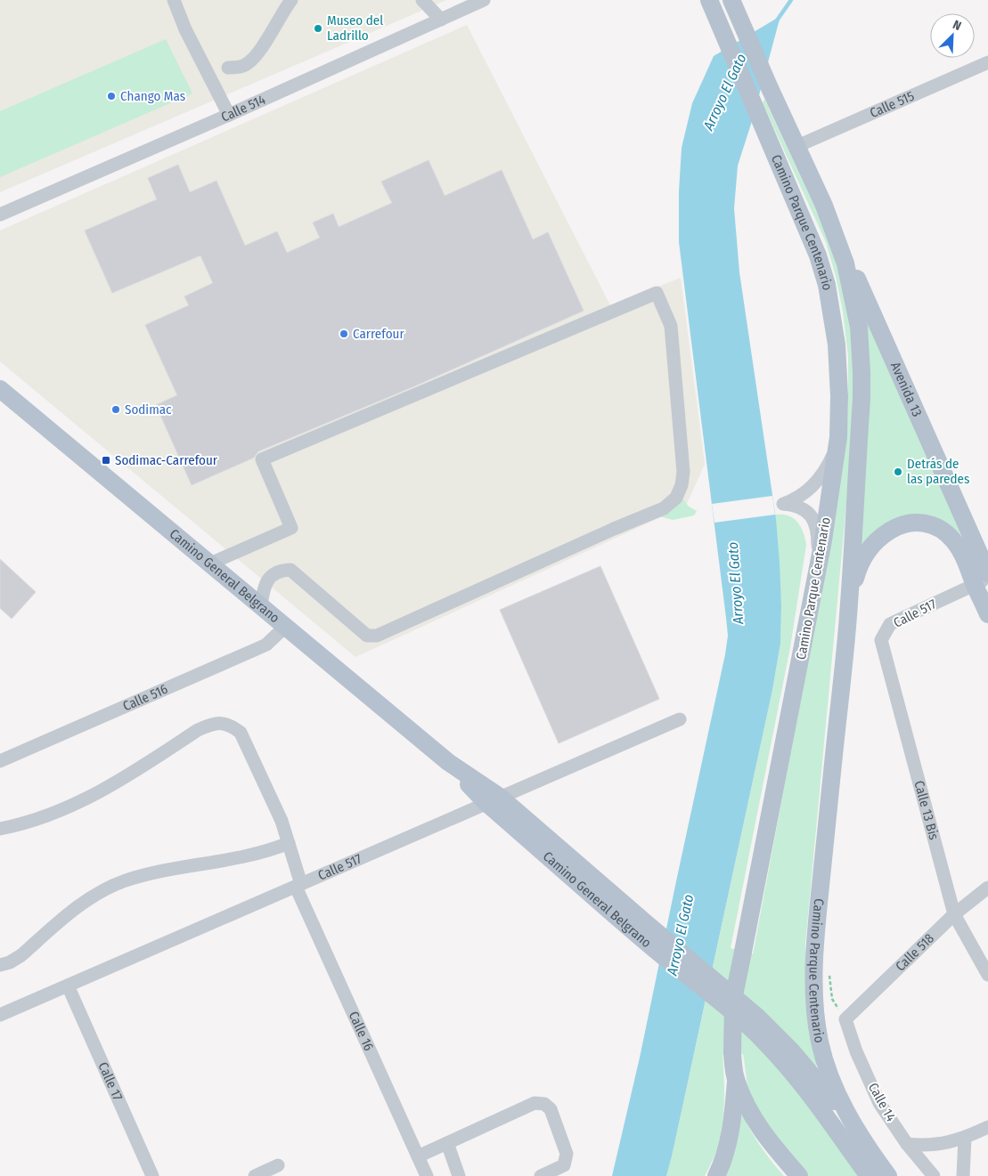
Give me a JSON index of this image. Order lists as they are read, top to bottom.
{
  "streets": {
    "main road": ["Camino Parque Centenario", "Avenida 13", "Camino General Belgrano"],
    "street": [
      "Calle 515",
      "Calle 514",
      "Calle 517",
      "Calle 516",
      "Calle 13 Bis",
      "Calle 518",
      "Calle 16",
      "Calle 17",
      "Calle 14"
    ]
  },
  "crossings": [
    ["Calle 515", "Camino Parque Centenario"],
    ["Camino Parque Centenario", "Avenida 13"],
    ["Camino Parque Centenario", "Camino General Belgrano"],
    ["Avenida 13", "Calle 517"],
    ["Camino General Belgrano", "Calle 517"],
    ["Camino General Belgrano", "Calle 516"],
    ["Calle 517", "Calle 13 Bis"],
    ["Calle 517", "Calle 16"],
    ["Calle 517", "Calle 17"],
    ["Calle 13 Bis", "Calle 518"],
    ["Calle 518", "Calle 14"]
  ],
  "water": ["Arroyo El Gato"],
  "places": {
    "other": [
      "Museo del Ladrillo",
      "Chango Mas",
      "Carrefour",
      "Sodimac",
      "Detrás de las paredes"
    ],
    "transit": ["Sodimac-Carrefour"]
  },
  "north": "top right"
}
